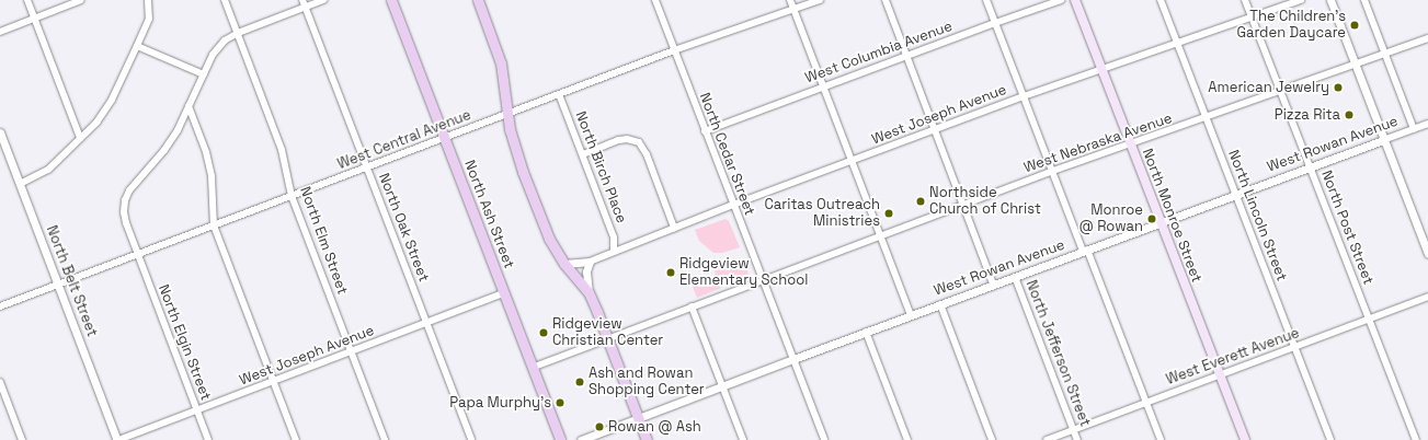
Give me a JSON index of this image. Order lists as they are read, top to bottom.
{
  "streets": {
    "main road": ["North Ash Street", "North Monroe Street"],
    "street": [
      "West Columbia Avenue",
      "West Joseph Avenue",
      "West Central Avenue",
      "West Nebraska Avenue",
      "West Rowan Avenue",
      "North Cedar Street",
      "North Birch Place",
      "North Lincoln Street",
      "North Oak Street",
      "North Post Street",
      "North Elm Street",
      "North Belt Street",
      "North Elgin Street",
      "North Jefferson Street",
      "West Everett Avenue"
    ]
  },
  "crossings": [
    ["West Columbia Avenue", "North Cedar Street"],
    ["West Joseph Avenue", "North Cedar Street"],
    ["West Joseph Avenue", "North Birch Place"],
    ["West Joseph Avenue", "North Ash Street"],
    ["West Joseph Avenue", "North Monroe Street"],
    ["West Joseph Avenue", "North Lincoln Street"],
    ["West Joseph Avenue", "North Oak Street"],
    ["West Joseph Avenue", "North Post Street"],
    ["West Joseph Avenue", "North Elm Street"],
    ["West Joseph Avenue", "North Belt Street"],
    ["West Joseph Avenue", "North Elgin Street"],
    ["West Central Avenue", "North Cedar Street"],
    ["West Central Avenue", "North Birch Place"],
    ["West Central Avenue", "North Ash Street"],
    ["West Central Avenue", "North Oak Street"],
    ["West Central Avenue", "North Elm Street"],
    ["West Central Avenue", "North Belt Street"],
    ["West Central Avenue", "North Elgin Street"],
    ["West Nebraska Avenue", "North Cedar Street"],
    ["West Nebraska Avenue", "North Ash Street"],
    ["West Nebraska Avenue", "North Monroe Street"],
    ["West Nebraska Avenue", "North Lincoln Street"],
    ["West Nebraska Avenue", "North Post Street"],
    ["West Rowan Avenue", "North Cedar Street"],
    ["West Rowan Avenue", "North Monroe Street"],
    ["West Rowan Avenue", "North Lincoln Street"],
    ["West Rowan Avenue", "North Post Street"],
    ["West Rowan Avenue", "North Jefferson Street"],
    ["North Monroe Street", "West Everett Avenue"],
    ["North Lincoln Street", "West Everett Avenue"],
    ["North Oak Street", "North Elgin Street"],
    ["North Post Street", "West Everett Avenue"],
    ["North Elm Street", "North Elgin Street"],
    ["North Jefferson Street", "West Everett Avenue"]
  ],
  "places": [
    "The Children's Garden Daycare",
    "American Jewelry",
    "Pizza Rita",
    "Northside Church of Christ",
    "Caritas Outreach Ministries",
    "Monroe @ Rowan",
    "Ridgeview Elementary School",
    "Ridgeview Christian Center",
    "Ash and Rowan Shopping Center",
    "Papa Murphy's",
    "Rowan @ Ash"
  ]
}
